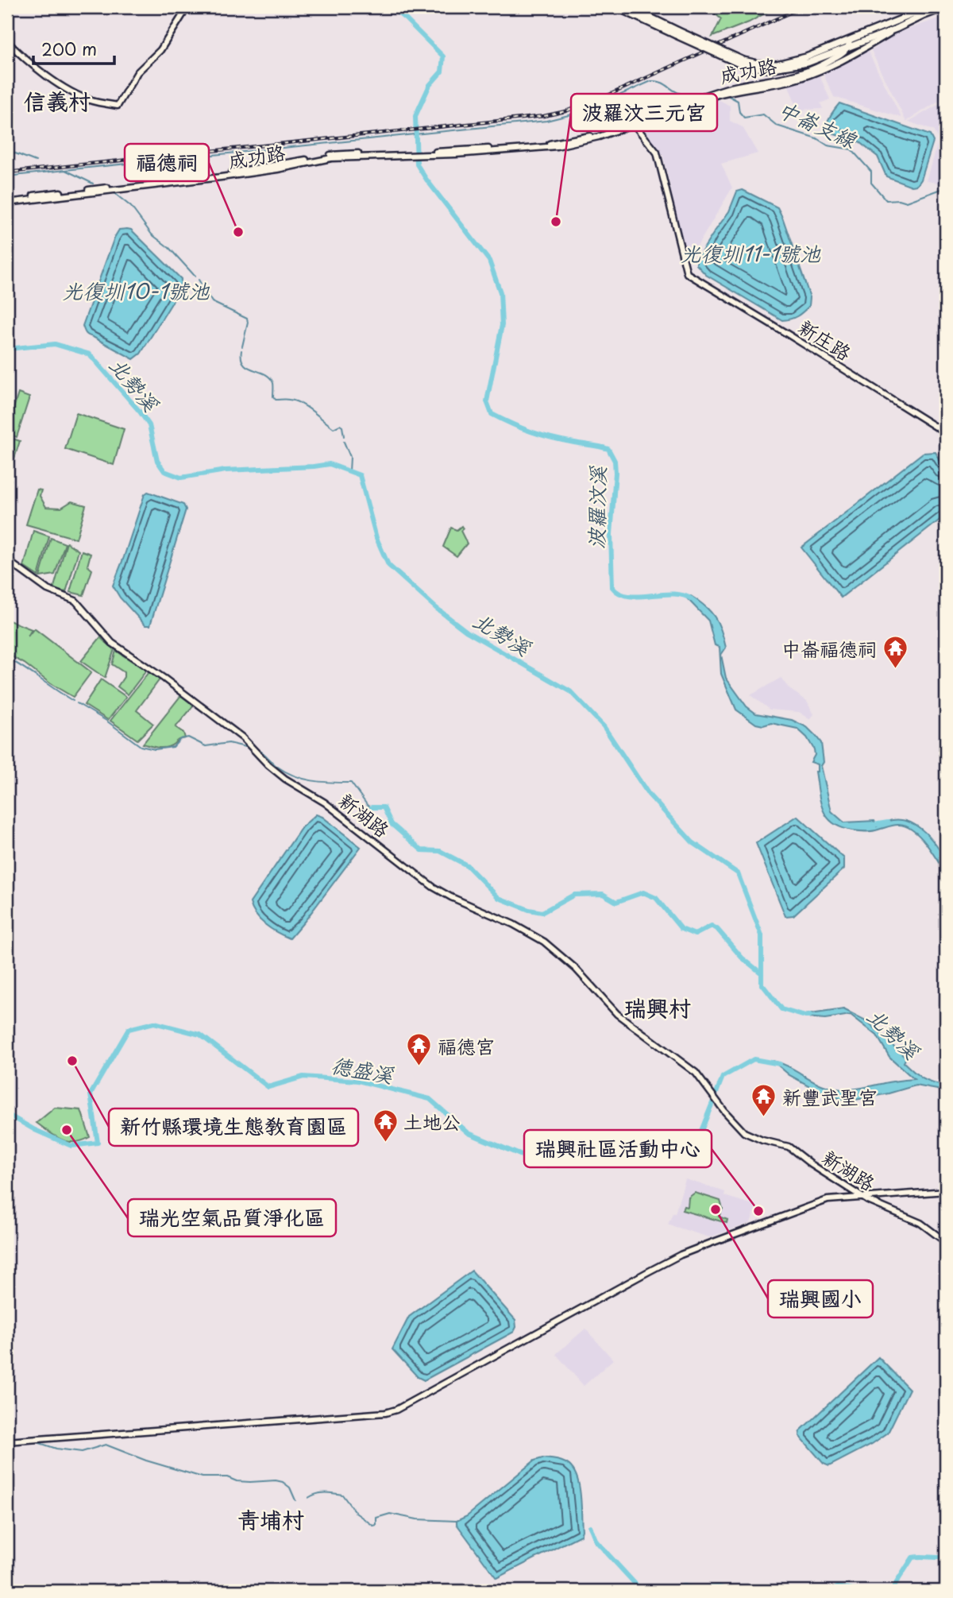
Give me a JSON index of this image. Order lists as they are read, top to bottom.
{
  "streets": {
    "street": ["成功路", "新庄路", "新湖路"]
  },
  "crossings": [
    ["成功路", "新庄路"]
  ],
  "districts": ["信義村", "瑞興村", "青埔村"],
  "water": [
    "中崙支線",
    "光復圳11-1號池",
    "光復圳10-1號池",
    "北勢溪",
    "波羅汶溪",
    "德盛溪"
  ],
  "places": {
    "other": [
      "波羅汶三元宮",
      "福德祠",
      "新竹縣環境生態教育園區",
      "瑞光空氣品質淨化區",
      "瑞興國小",
      "瑞興社區活動中心"
    ],
    "temple": [
      "中崙福德祠",
      "福德宮",
      "新豐武聖宮",
      "土地公"
    ]
  },
  "scale_bar": "200 m"
}
